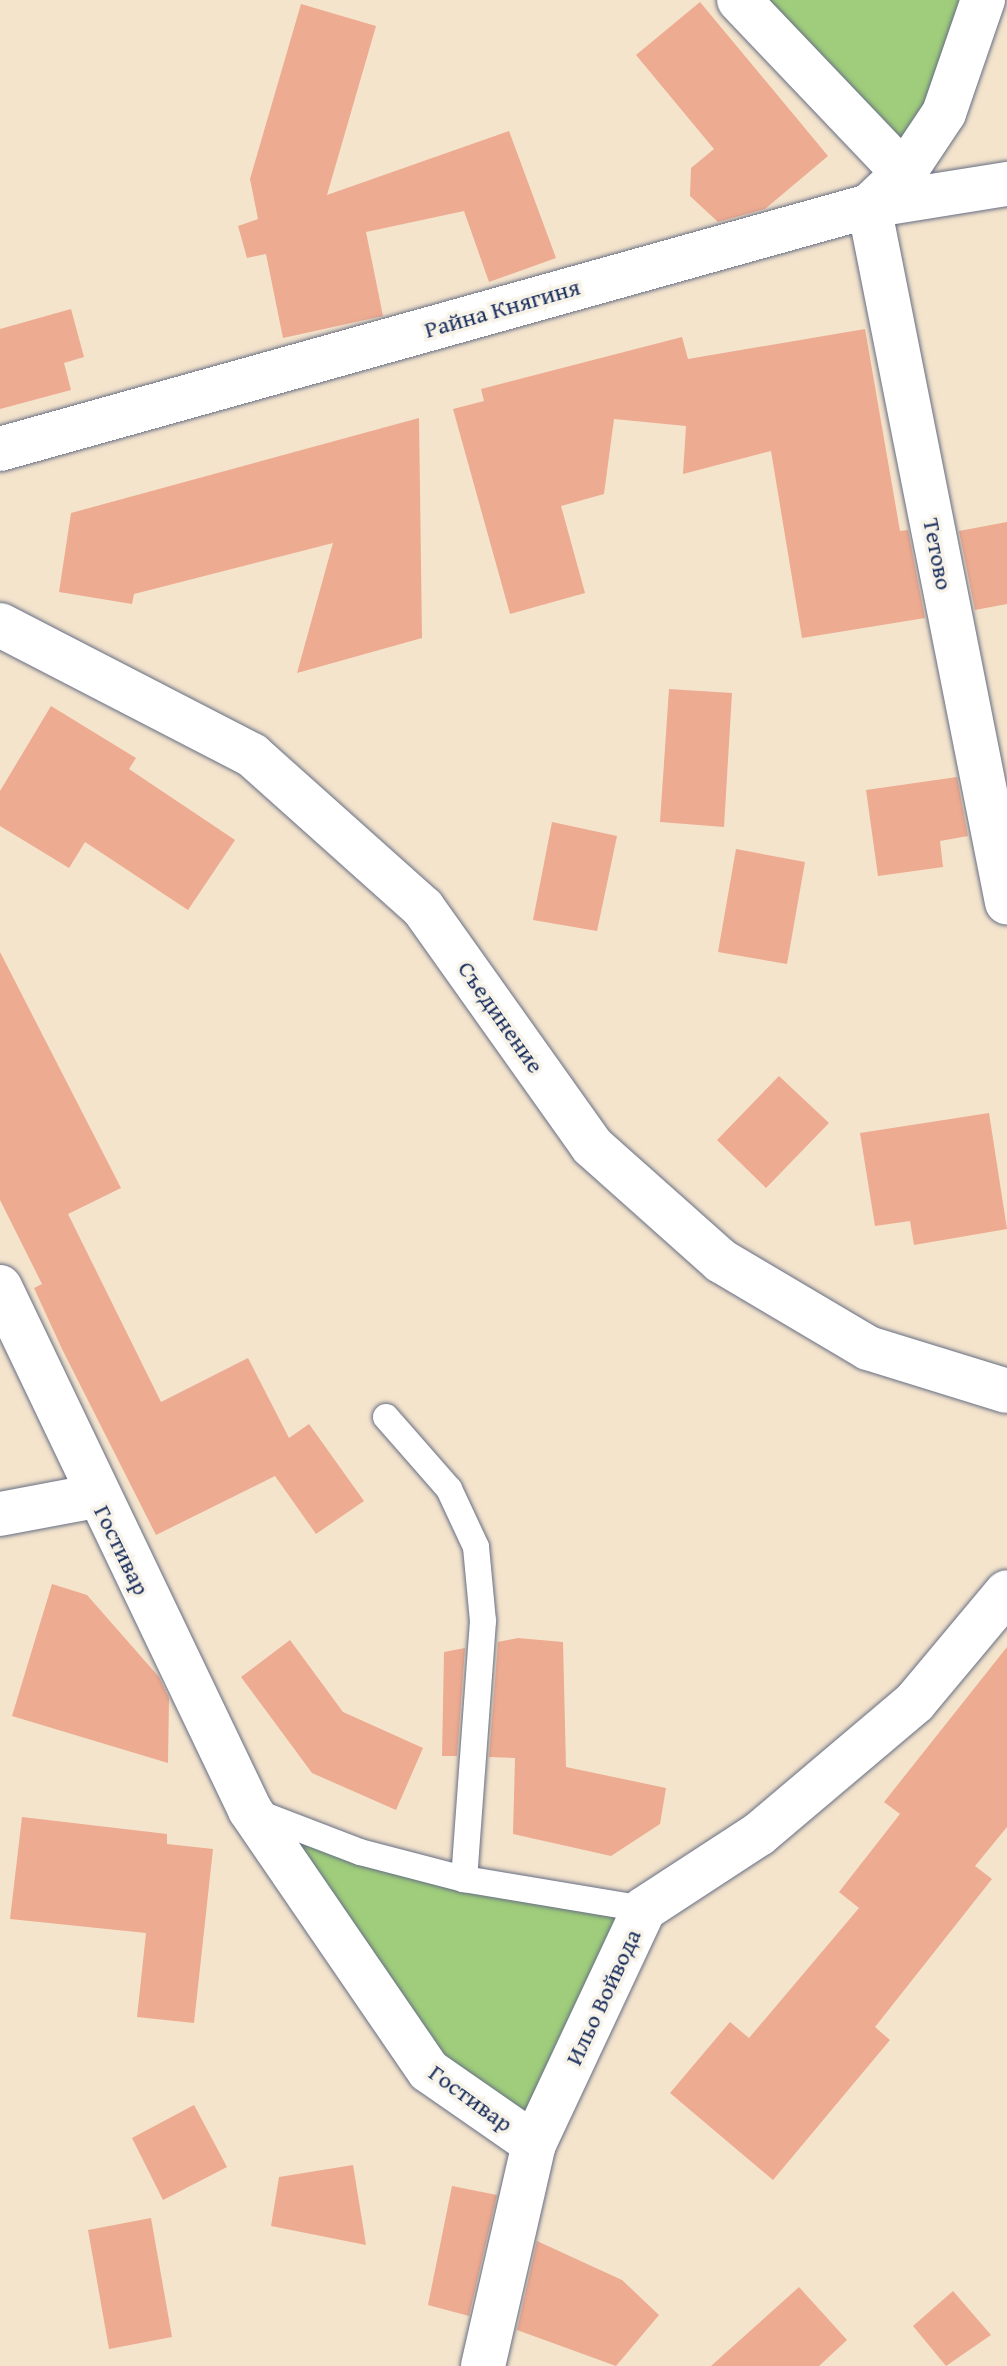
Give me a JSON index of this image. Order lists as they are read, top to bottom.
{
  "streets": {
    "street": [
      "Райна Княгиня",
      "Тетово",
      "Съединение",
      "Гостивар",
      "Ильо Войвода"
    ]
  },
  "crossings": [
    ["Райна Княгиня", "Тетово"],
    ["Гостивар", "Ильо Войвода"]
  ]
}
